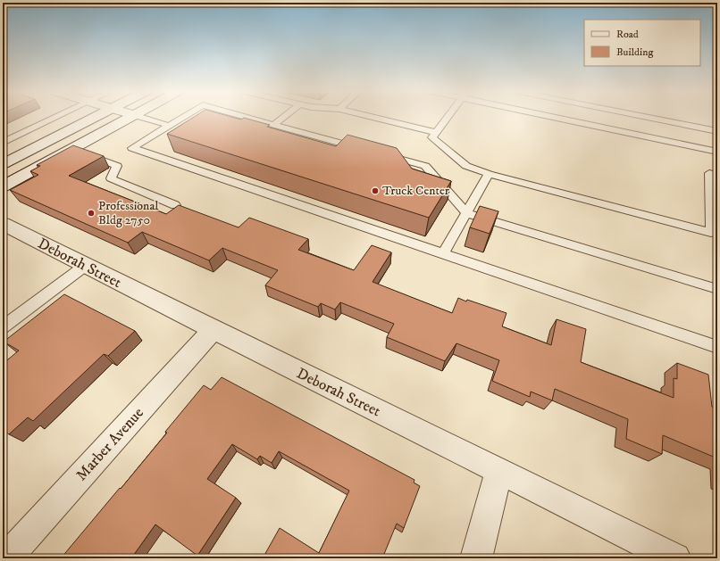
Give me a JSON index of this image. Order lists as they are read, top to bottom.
{
  "streets": {
    "street": ["Deborah Street", "Marber Avenue"]
  },
  "crossings": [
    ["Deborah Street", "Marber Avenue"]
  ],
  "places": ["Truck Center", "Professional Bldg 2750"],
  "legend": ["Road", "Building"]
}
